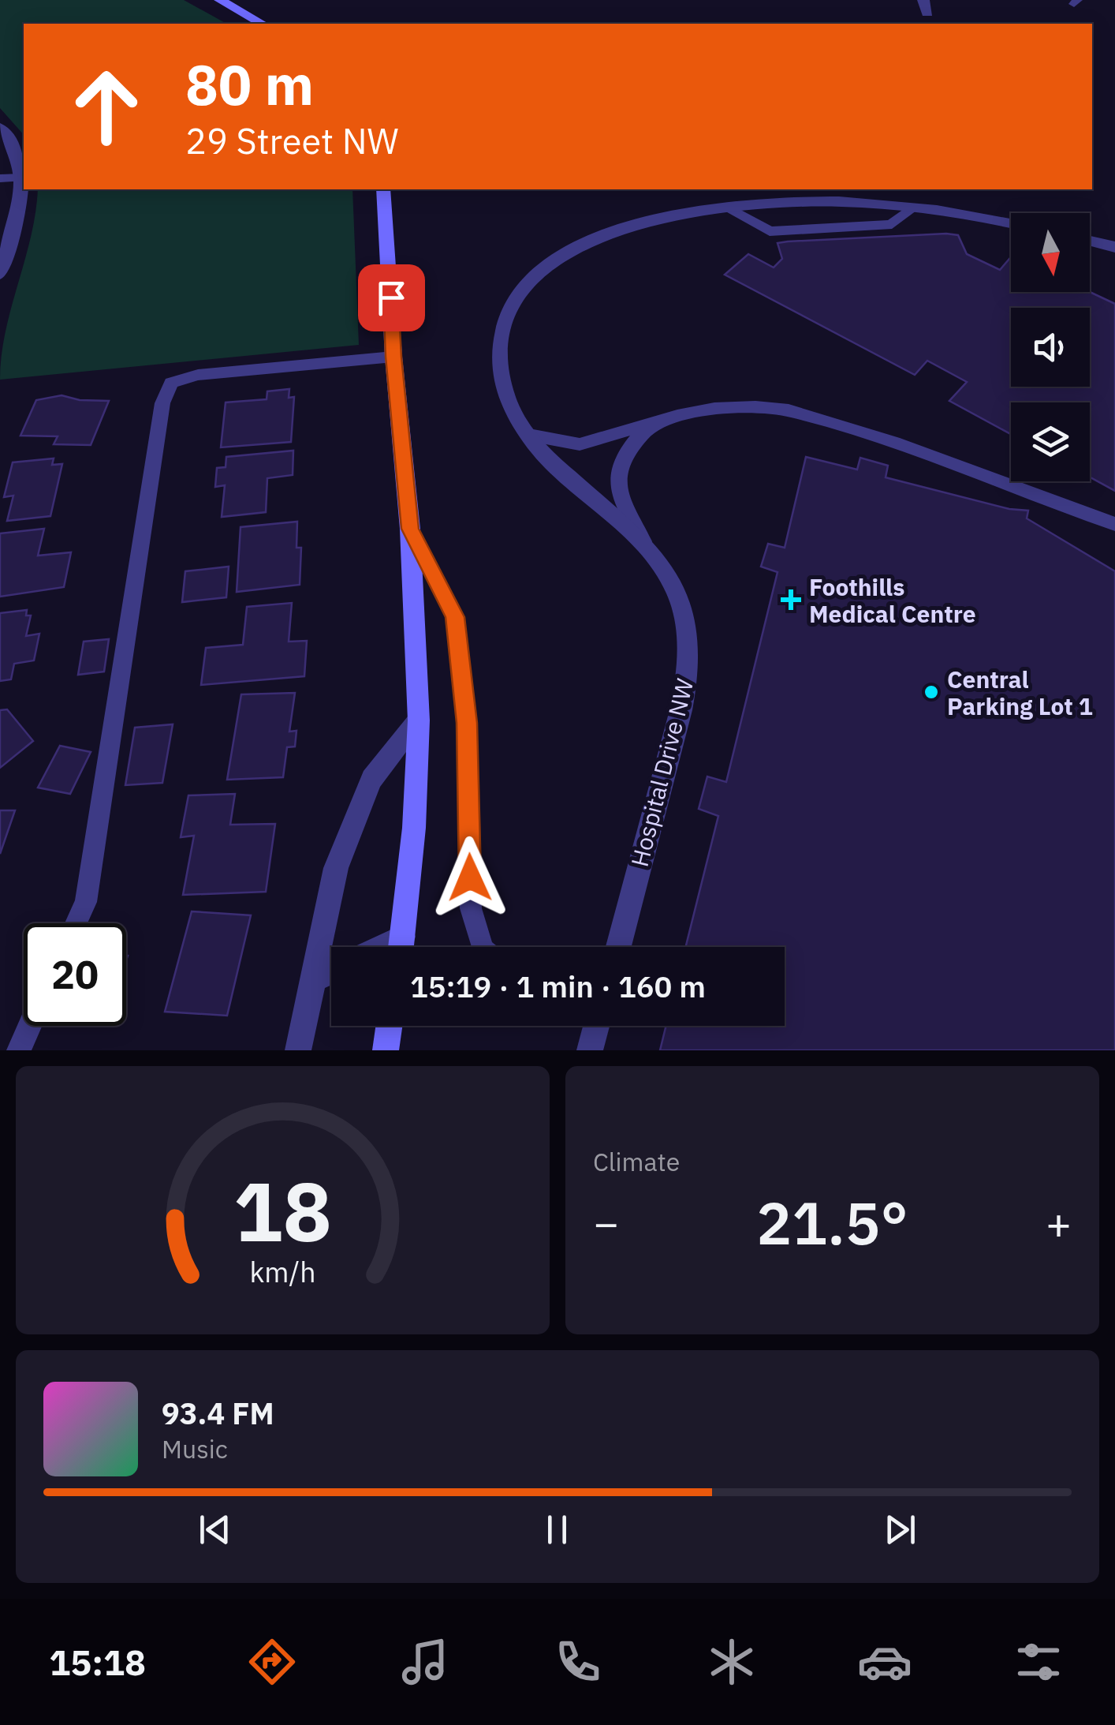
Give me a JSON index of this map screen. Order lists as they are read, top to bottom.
{
  "streets": {
    "street": ["Hospital Drive NW"]
  },
  "places": {
    "health": ["Foothills Medical Centre"],
    "other": ["Central Parking Lot 1"]
  },
  "north": "bottom",
  "page": {
    "turn": ["80 m", "29 Street NW"],
    "limit": "20",
    "trip": "15:19 · 1 min · 160 m",
    "tile": "Climate",
    "heat": ["−", "21.5°", "+"],
    "song": ["93.4 FM", "Music"],
    "tabs": "15:18",
    "gauge": ["18", "km/h"]
  }
}
